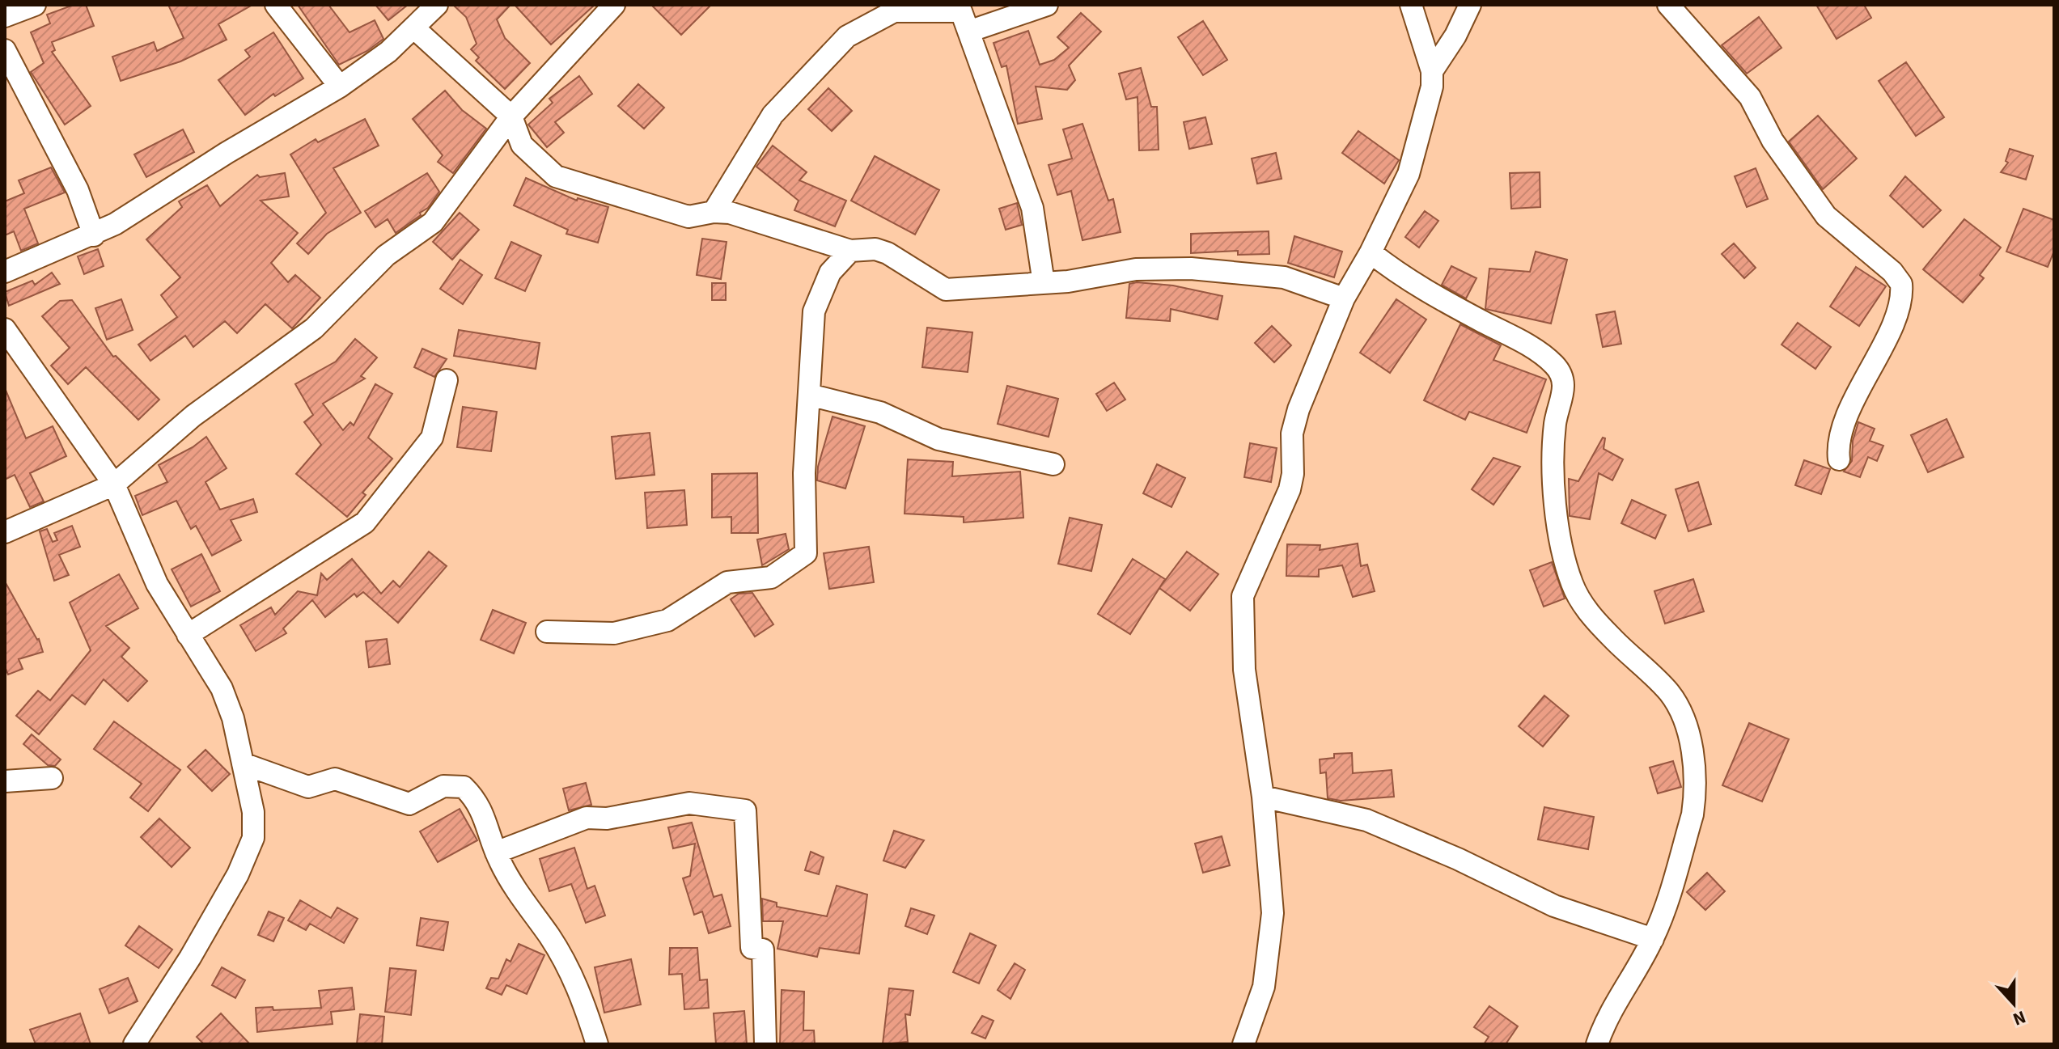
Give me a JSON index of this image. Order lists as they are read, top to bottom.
{
  "north": "bottom"
}
